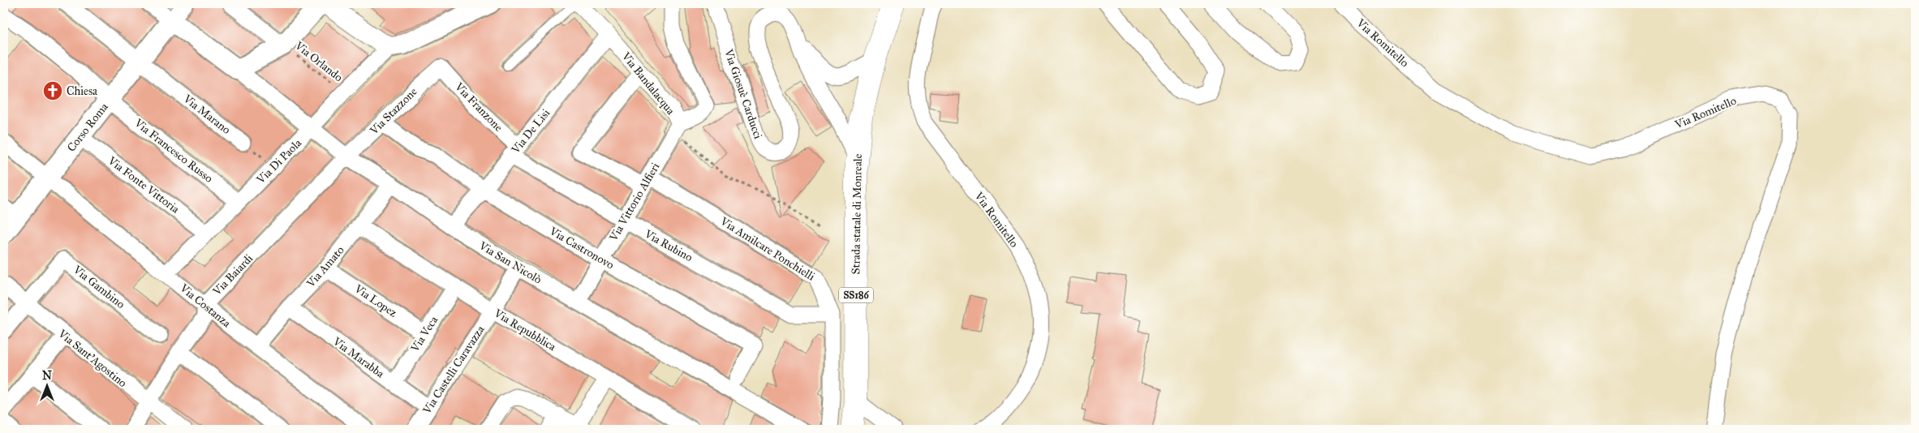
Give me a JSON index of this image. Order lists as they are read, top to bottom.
{
  "streets": {
    "main road": ["Strada statale di Monreale", "SS186"],
    "street": [
      "Via Romitello",
      "Via Bandalacqua",
      "Via Giosuè Carducci",
      "Via Franzone",
      "Via Stazzone",
      "Via Marano",
      "Corso Roma",
      "Via De Lisi",
      "Via Francesco Russo",
      "Via Di Paola",
      "Via Fonte Vittoria",
      "Via Vittorio Alfieri",
      "Via Rubino",
      "Via Castronovo",
      "Via Amilcare Ponchielli",
      "Via San Nicolò",
      "Via Amato",
      "Via Baiardi",
      "Via Gambino",
      "Via Lopez",
      "Via Costanza",
      "Via Repubblica",
      "Via Veca",
      "Via Marabba",
      "Via Sant'Agostino",
      "Via Castelli Caravazza"
    ],
    "path": ["Via Orlando"]
  },
  "crossings": [
    ["Via Orlando", "Via Di Paola"],
    ["Via Bandalacqua", "Via De Lisi"],
    ["Via Bandalacqua", "Via Vittorio Alfieri"],
    ["Via Bandalacqua", "Via Amilcare Ponchielli"],
    ["Via Giosuè Carducci", "Strada statale di Monreale"],
    ["Via Franzone", "Via Stazzone"],
    ["Via Franzone", "Via De Lisi"],
    ["Via Franzone", "Via Rubino"],
    ["Via Stazzone", "Via Castronovo"],
    ["Via Stazzone", "Via San Nicolò"],
    ["Via Stazzone", "Via Baiardi"],
    ["Via Marano", "Corso Roma"],
    ["Corso Roma", "Via Francesco Russo"],
    ["Corso Roma", "Via Fonte Vittoria"],
    ["Corso Roma", "Via Costanza"],
    ["Via De Lisi", "Via Rubino"],
    ["Via De Lisi", "Via Castronovo"],
    ["Via De Lisi", "Via San Nicolò"],
    ["Via Francesco Russo", "Via Di Paola"],
    ["Via Di Paola", "Via Fonte Vittoria"],
    ["Via Di Paola", "Via San Nicolò"],
    ["Via Di Paola", "Via Costanza"],
    ["Via Vittorio Alfieri", "Via Rubino"],
    ["Via Vittorio Alfieri", "Via Castronovo"],
    ["Via Vittorio Alfieri", "Via Amilcare Ponchielli"],
    ["Via Vittorio Alfieri", "Via San Nicolò"],
    ["Via Rubino", "Via Amilcare Ponchielli"],
    ["Via San Nicolò", "Via Amato"],
    ["Via San Nicolò", "Via Baiardi"],
    ["Via San Nicolò", "Via Castelli Caravazza"],
    ["Via Amato", "Via Lopez"],
    ["Via Amato", "Via Costanza"],
    ["Via Amato", "Via Repubblica"],
    ["Via Amato", "Via Marabba"],
    ["Via Baiardi", "Via Costanza"],
    ["Via Baiardi", "Via Sant'Agostino"],
    ["Via Gambino", "Via Sant'Agostino"],
    ["Via Lopez", "Via Veca"],
    ["Via Repubblica", "Via Veca"],
    ["Via Repubblica", "Via Castelli Caravazza"],
    ["Via Veca", "Via Marabba"],
    ["Via Marabba", "Via Castelli Caravazza"]
  ],
  "places": {
    "church": ["Chiesa"]
  },
  "north": "top"
}
